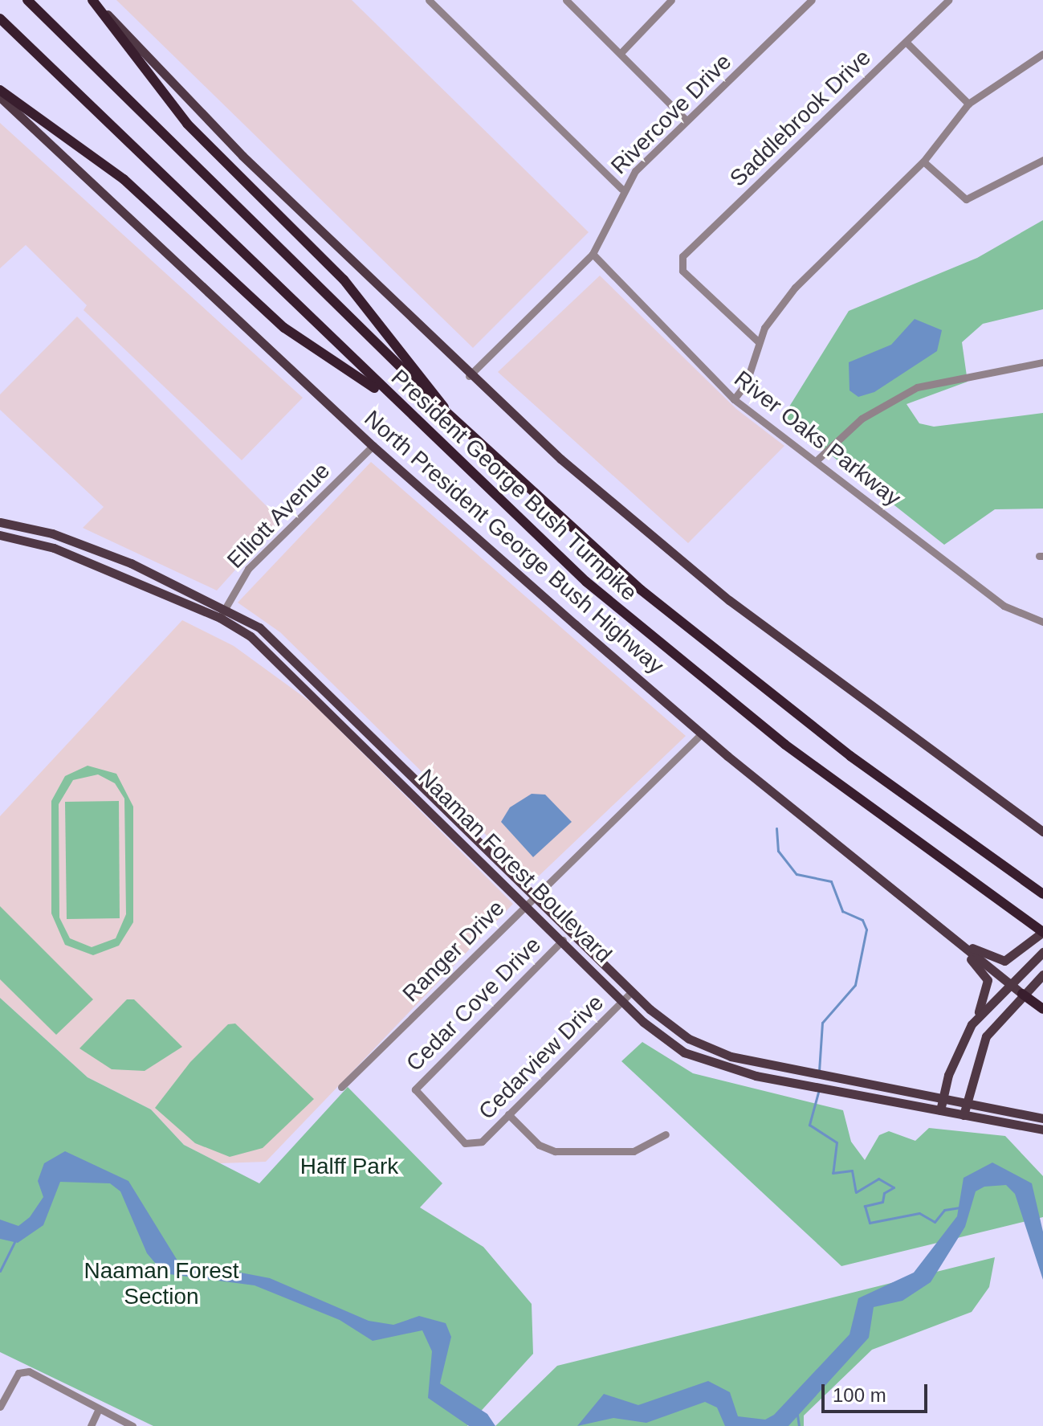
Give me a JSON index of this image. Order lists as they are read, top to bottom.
{
  "streets": {
    "highway": ["President George Bush Turnpike"],
    "main road": ["North President George Bush Highway", "Naaman Forest Boulevard"],
    "street": [
      "Rivercove Drive",
      "Saddlebrook Drive",
      "River Oaks Parkway",
      "Elliott Avenue",
      "Ranger Drive",
      "Cedar Cove Drive",
      "Cedarview Drive"
    ]
  },
  "crossings": [
    ["Rivercove Drive", "River Oaks Parkway"],
    ["Elliott Avenue", "North President George Bush Highway"],
    ["Elliott Avenue", "Naaman Forest Boulevard"],
    ["North President George Bush Highway", "Ranger Drive"],
    ["Naaman Forest Boulevard", "Ranger Drive"],
    ["Naaman Forest Boulevard", "Cedar Cove Drive"],
    ["Naaman Forest Boulevard", "Cedarview Drive"],
    ["Cedar Cove Drive", "Cedarview Drive"]
  ],
  "parks": ["Halff Park", "Naaman Forest Section"],
  "scale_bar": "100 m"
}
